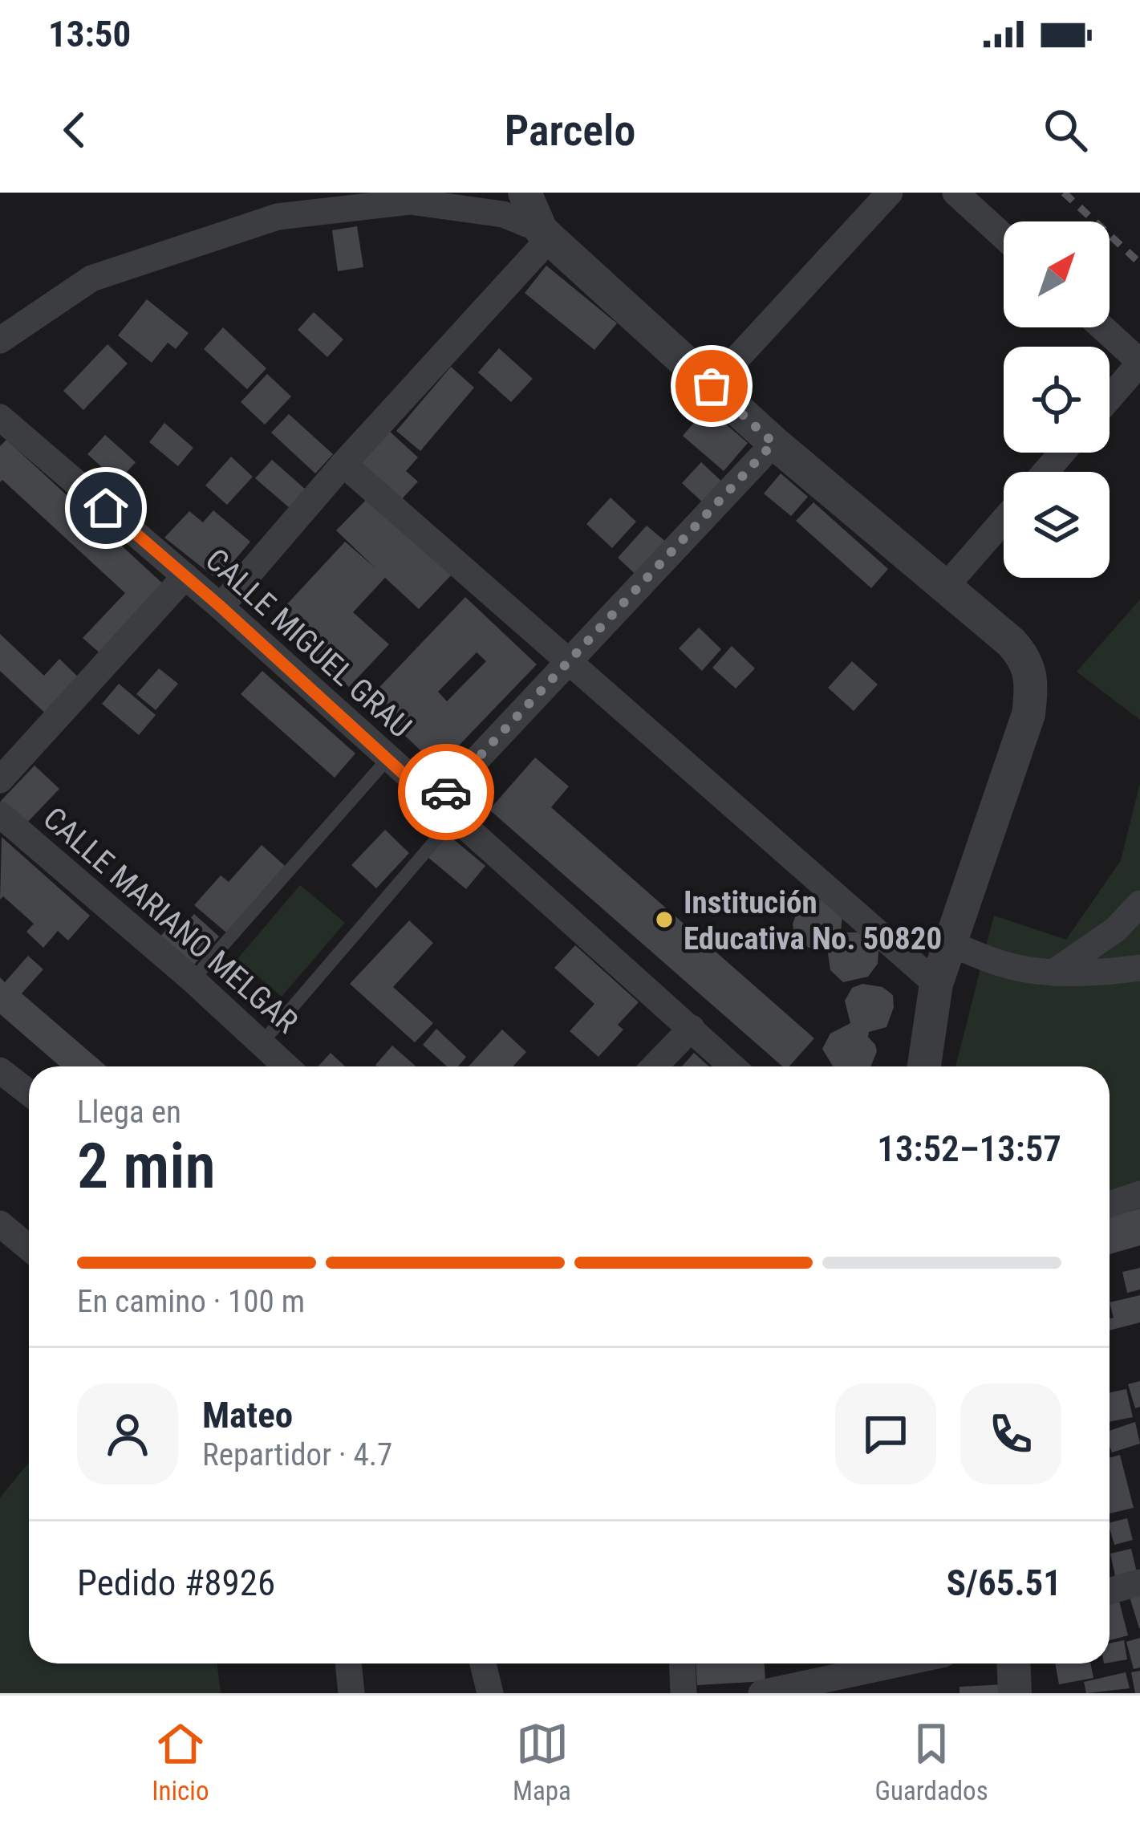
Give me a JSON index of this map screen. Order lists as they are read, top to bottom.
{
  "streets": {
    "street": ["CALLE MIGUEL GRAU", "CALLE MARIANO MELGAR"]
  },
  "places": ["Institución Educativa No. 50820"],
  "north": "top right",
  "page": {
    "status": "13:50",
    "header": "Parcelo",
    "heading": ["2 min", "Llega en", "13:52–13:57"],
    "panel": [
      "Mateo",
      "Repartidor · 4.7",
      "Pedido #8926",
      "S/65.51"
    ],
    "bar": "En camino · 100 m",
    "tabs": ["Inicio", "Mapa", "Guardados"]
  }
}
